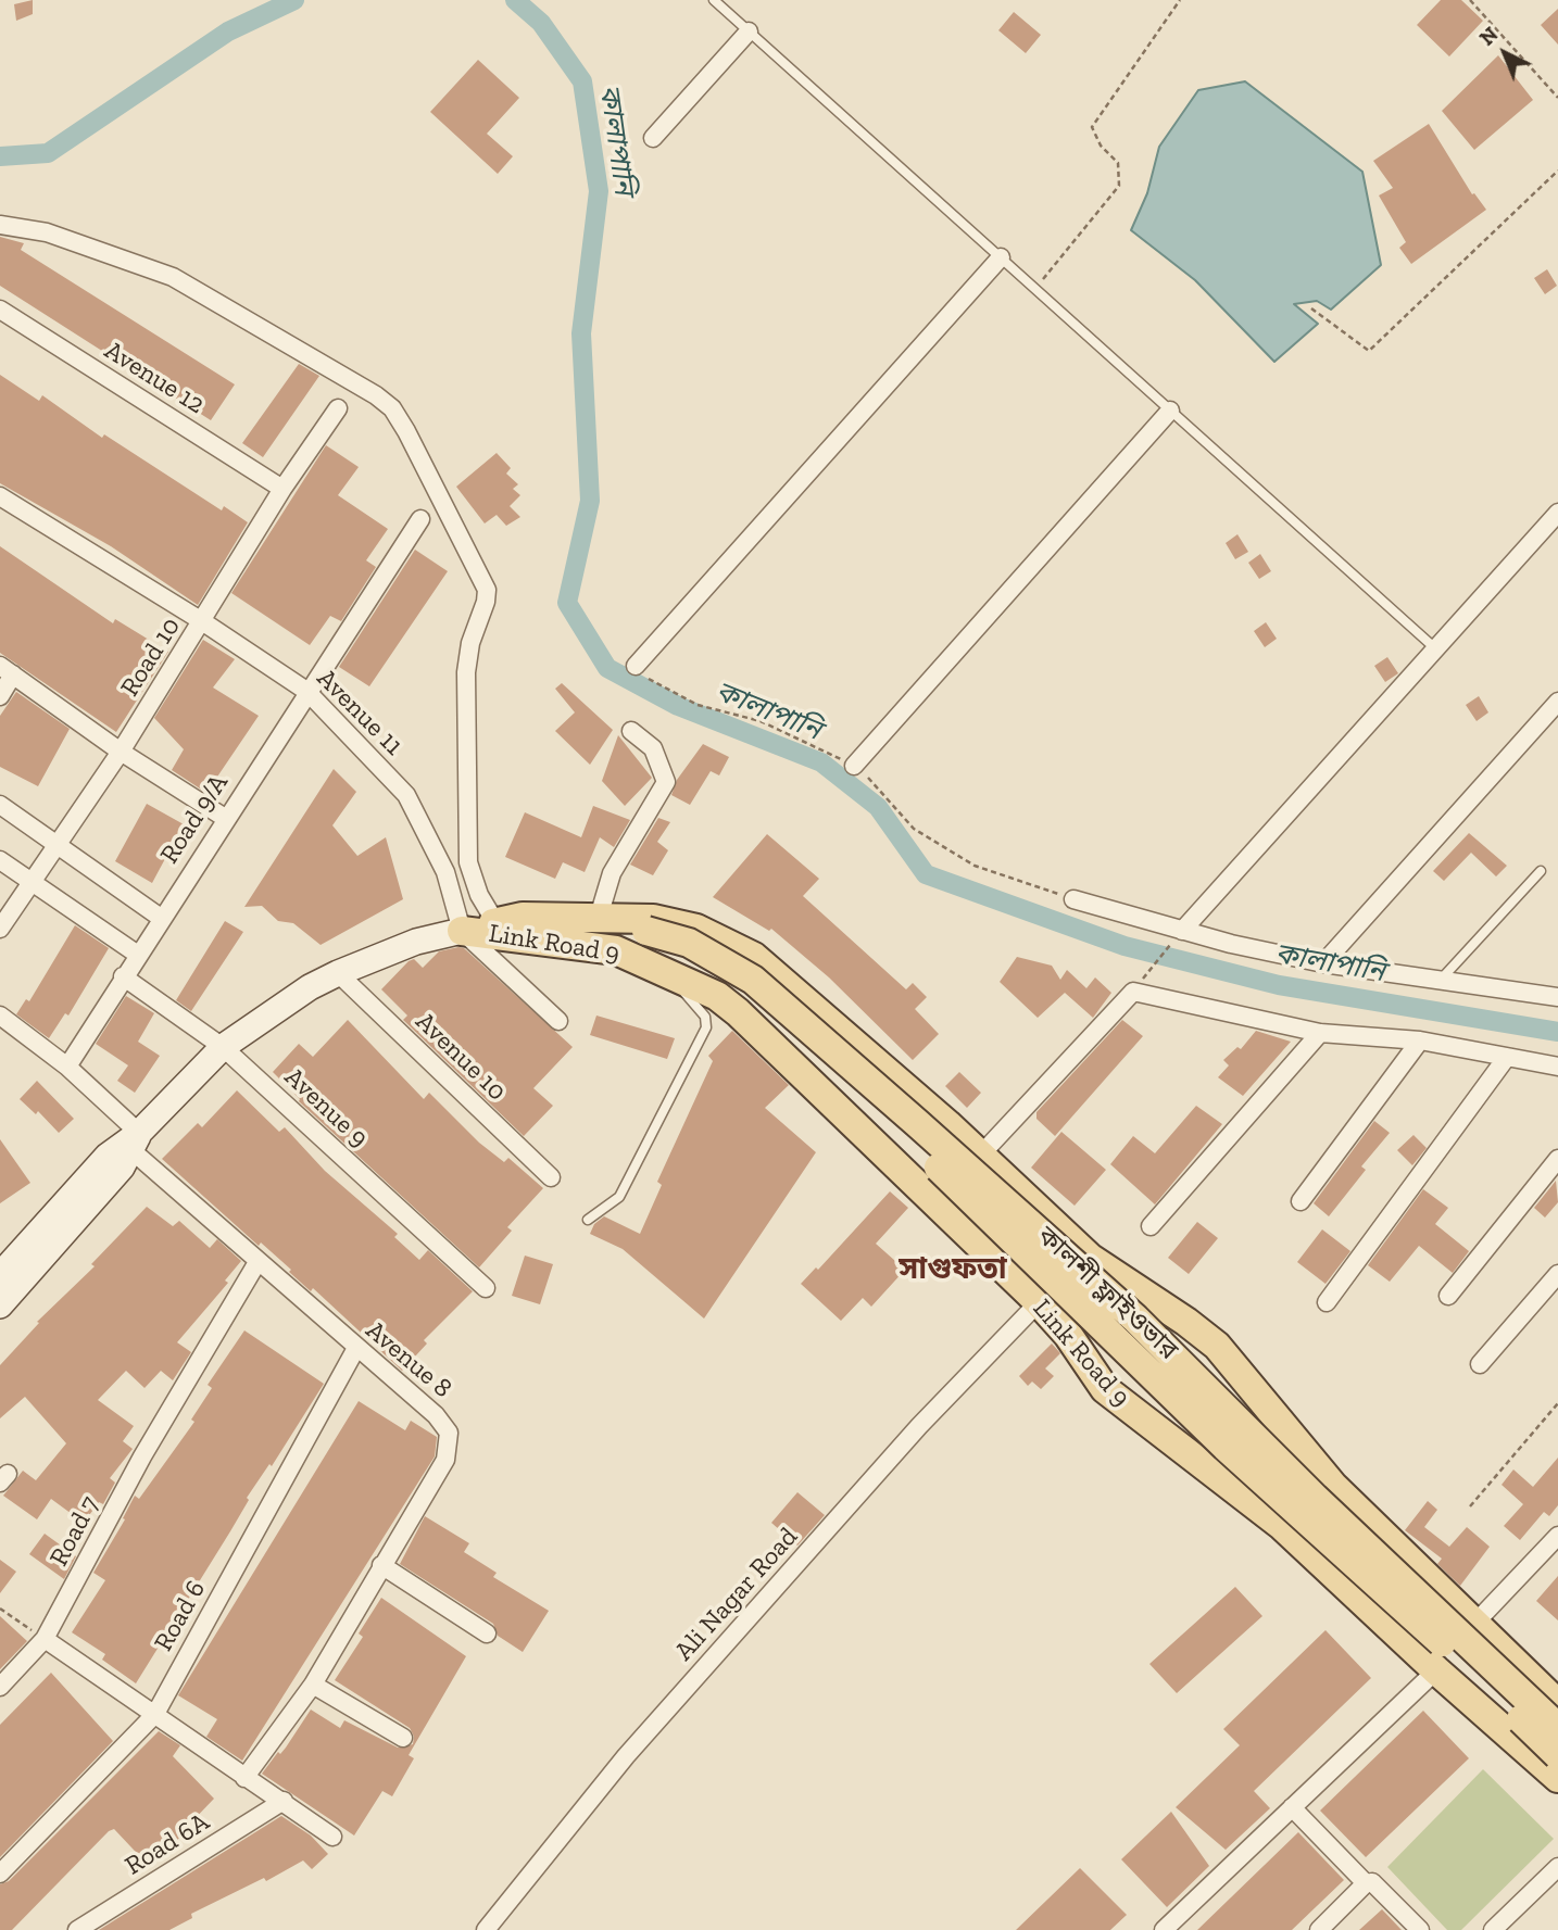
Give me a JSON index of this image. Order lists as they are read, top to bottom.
{
  "streets": {
    "main road": ["Link Road 9", "কালশী ফ্লাইওভার"],
    "street": [
      "Avenue 12",
      "Road 10",
      "Avenue 11",
      "Road 9/A",
      "Avenue 10",
      "Avenue 9",
      "Avenue 8",
      "Road 7",
      "Ali Nagar Road",
      "Road 6",
      "Road 6A"
    ]
  },
  "crossings": [
    ["Avenue 12", "Road 10"],
    ["Road 10", "Avenue 11"],
    ["Avenue 11", "Road 9/A"],
    ["Avenue 11", "Link Road 9"],
    ["Road 9/A", "Avenue 9"],
    ["Link Road 9", "Avenue 10"],
    ["Link Road 9", "Avenue 9"],
    ["Link Road 9", "কালশী ফ্লাইওভার"],
    ["Link Road 9", "Avenue 8"],
    ["Link Road 9", "Ali Nagar Road"],
    ["Avenue 8", "Road 7"],
    ["Avenue 8", "Road 6"]
  ],
  "districts": ["সাগুফতা"],
  "water": ["কালাপানি"],
  "north": "top left"
}
